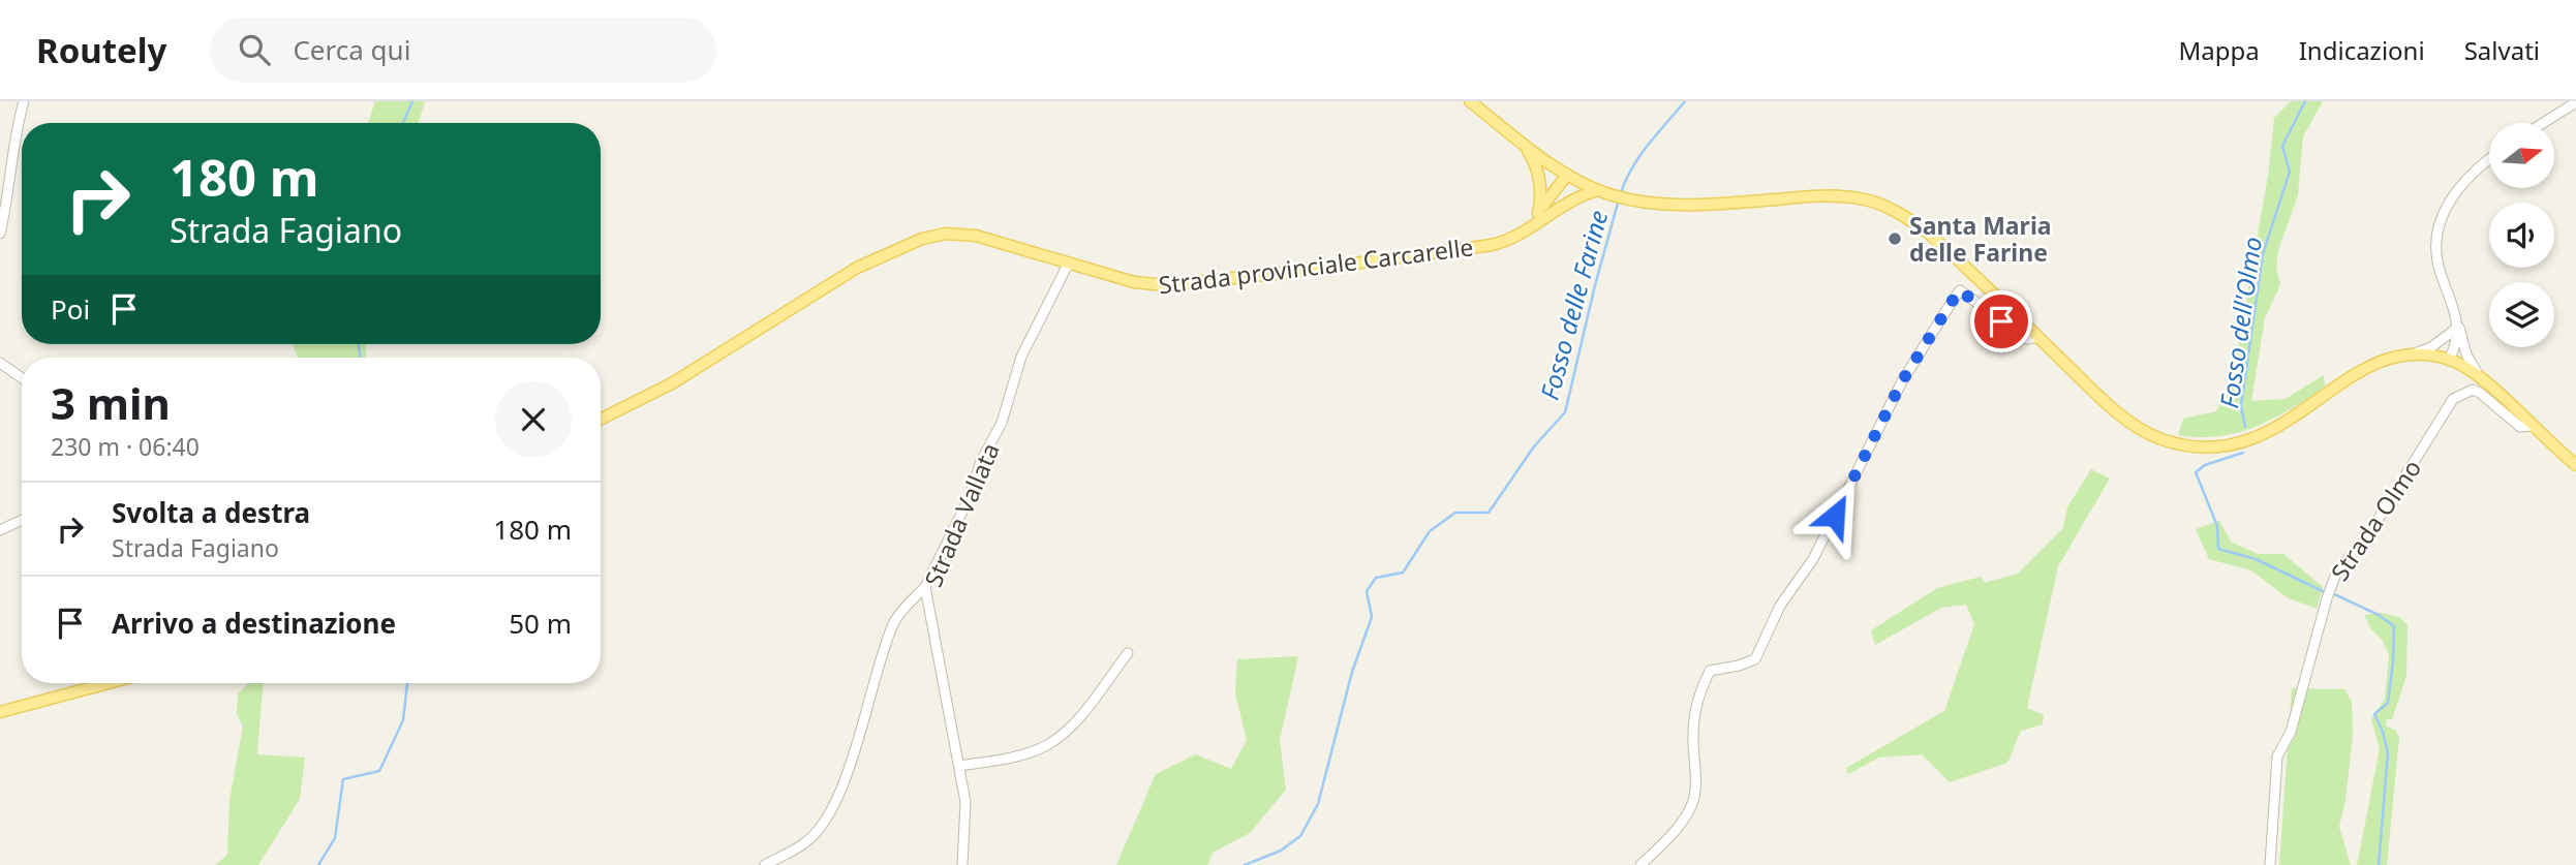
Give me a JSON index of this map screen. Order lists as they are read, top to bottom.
{
  "streets": {
    "main road": ["Strada provinciale Carcarelle"],
    "street": ["Strada Vallata", "Strada Olmo"]
  },
  "crossings": [
    ["Strada provinciale Carcarelle", "Strada Vallata"]
  ],
  "water": ["Fosso delle Farine", "Fosso dell'Olmo"],
  "places": ["Santa Maria delle Farine"],
  "north": "right",
  "page": {
    "header": "Routely",
    "search": "Cerca qui",
    "nav": ["Mappa", "Indicazioni", "Salvati"],
    "turn": ["180 m", "Strada Fagiano"],
    "then": "Poi",
    "heading": ["3 min", "230 m · 06:40"],
    "list": [
      {
        "name": "Svolta a destra",
        "note": "Strada Fagiano",
        "value": "180 m"
      },
      {
        "name": "Arrivo a destinazione",
        "value": "50 m"
      }
    ]
  }
}
